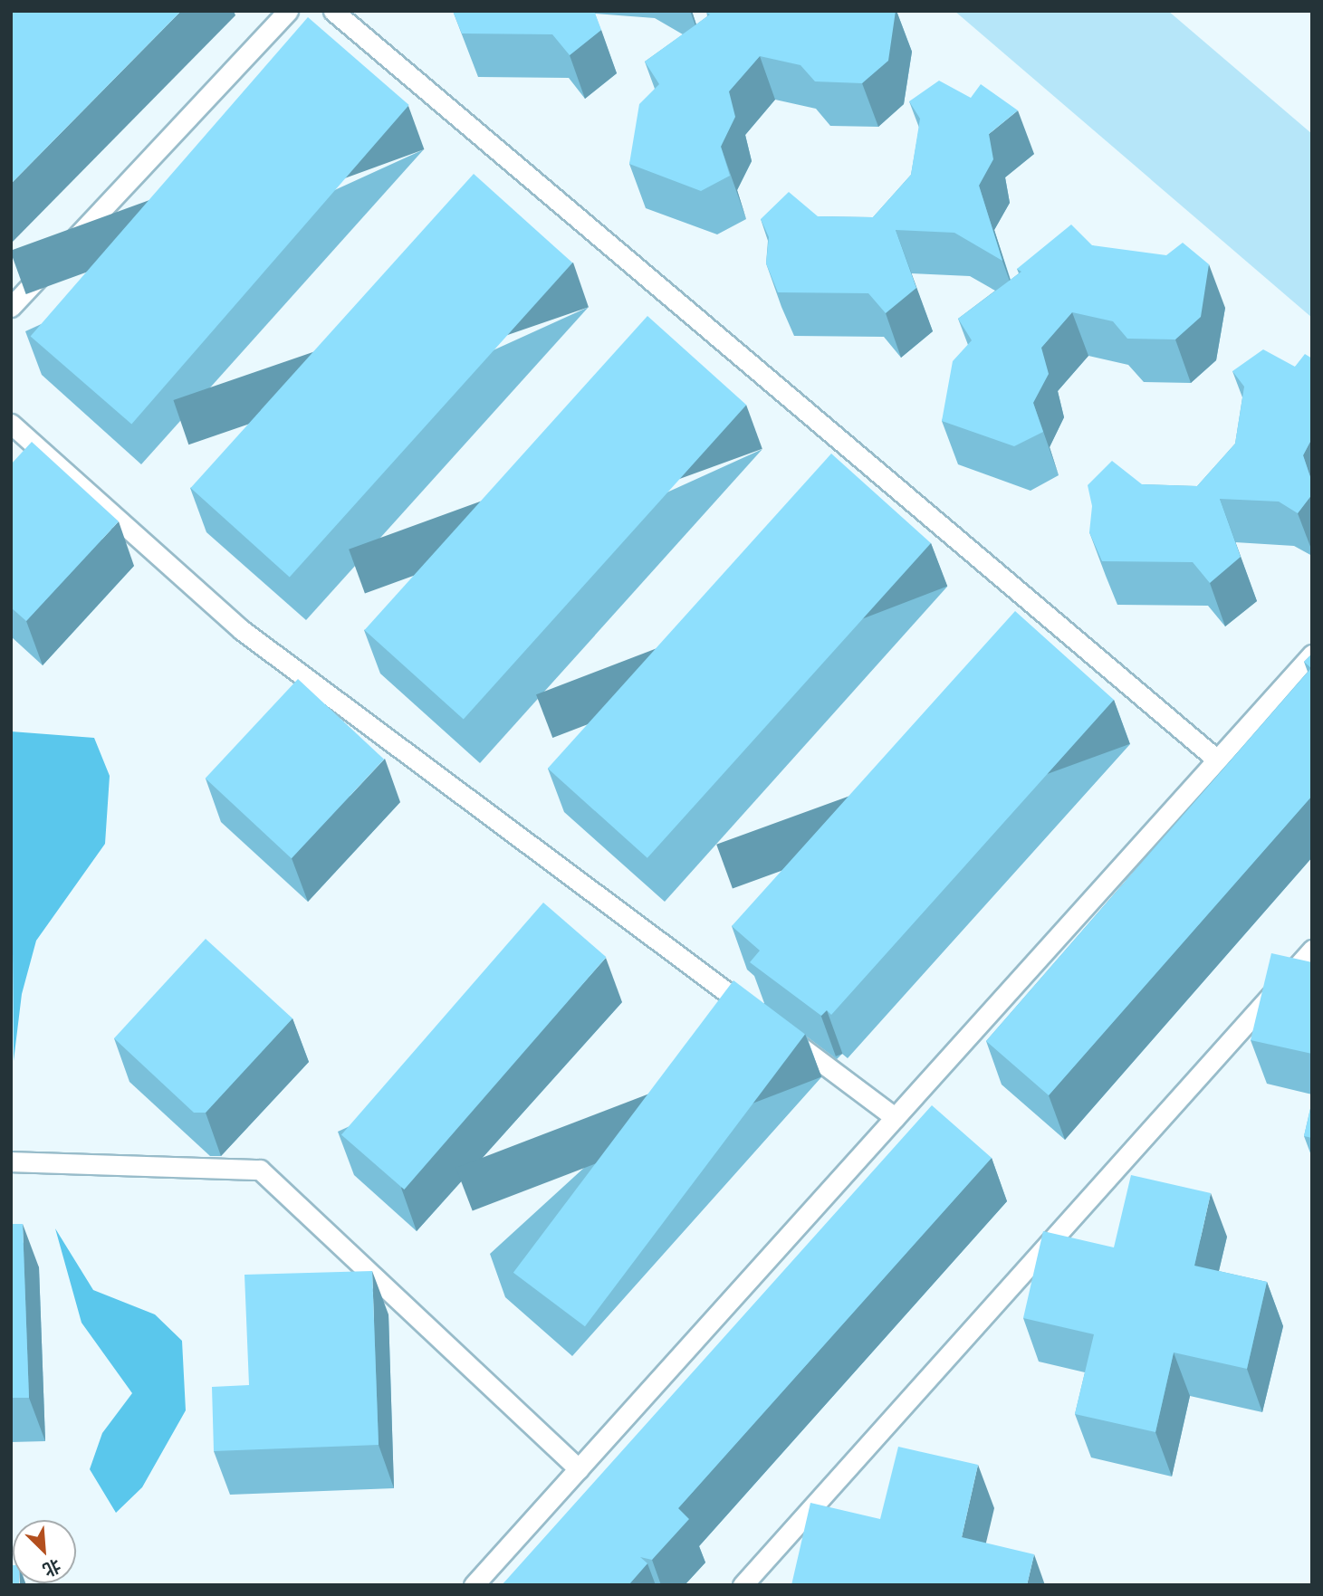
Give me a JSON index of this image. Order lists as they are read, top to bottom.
{
  "north": "bottom right"
}
